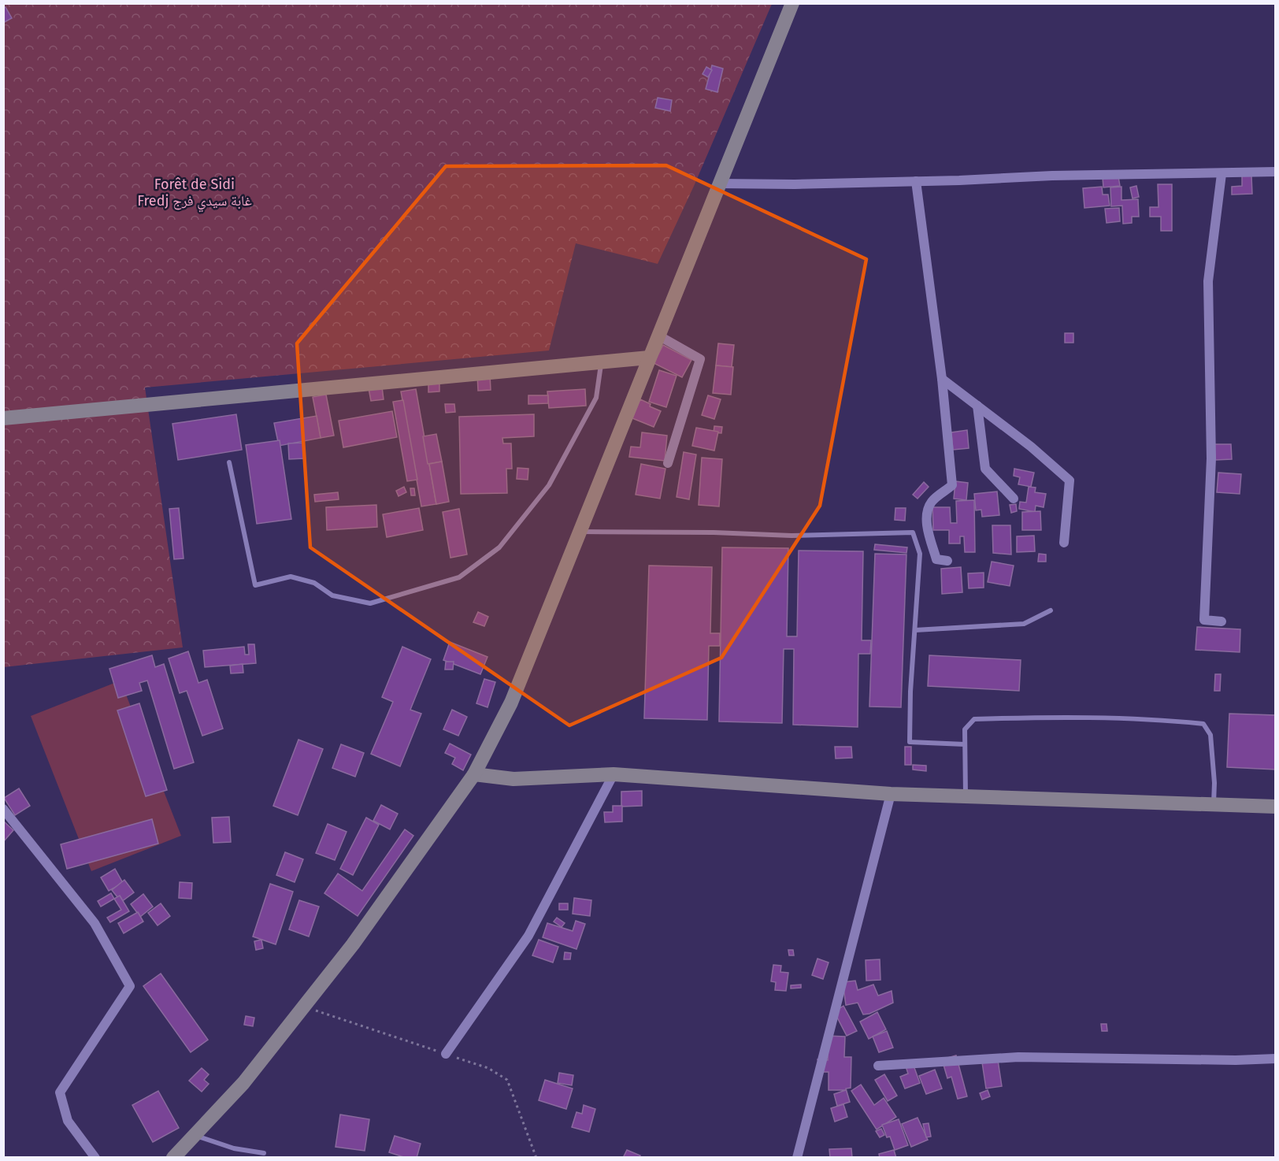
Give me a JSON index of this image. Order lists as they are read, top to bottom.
{
  "parks": ["Forêt de Sidi Fredj غابة سيدي فرج"]
}
